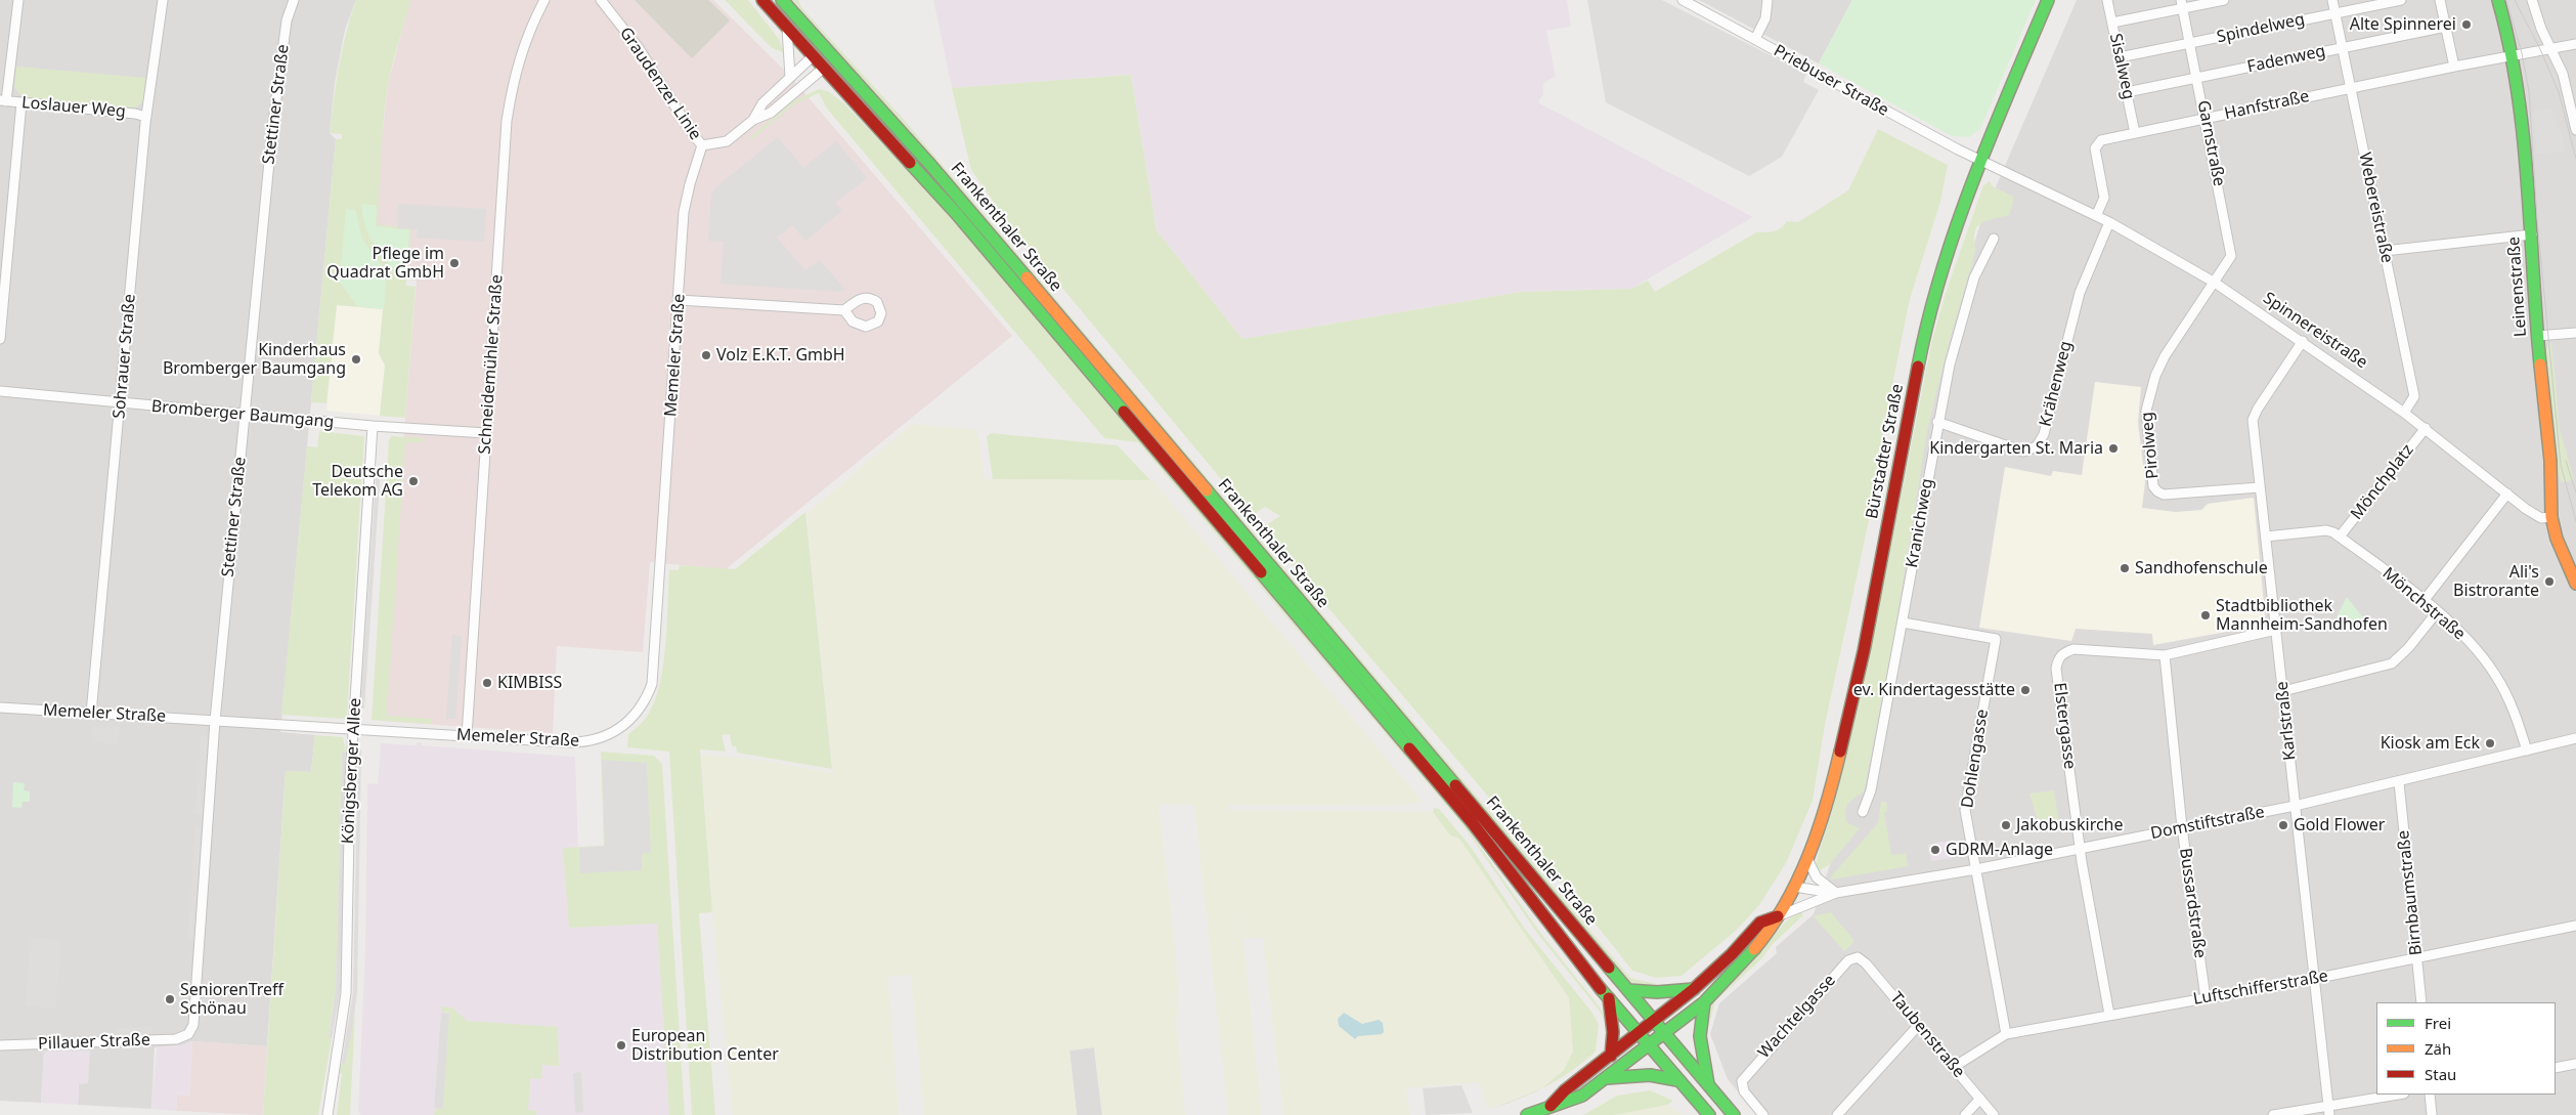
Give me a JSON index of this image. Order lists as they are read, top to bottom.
{
  "streets": {
    "main road": ["Frankenthaler Straße", "Leinenstraße", "Bürstadter Straße"],
    "street": [
      "Spindelweg",
      "Fadenweg",
      "Sisalweg",
      "Priebuser Straße",
      "Graudenzer Linie",
      "Stettiner Straße",
      "Hanfstraße",
      "Loslauer Weg",
      "Garnstraße",
      "Webereistraße",
      "Spinnereistraße",
      "Memeler Straße",
      "Sohrauer Straße",
      "Schneidemühler Straße",
      "Krähenweg",
      "Bromberger Baumgang",
      "Pirolweg",
      "Mönchplatz",
      "Kranichweg",
      "Mönchstraße",
      "Karlstraße",
      "Elstergasse",
      "Dohlengasse",
      "Königsberger Allee",
      "Domstiftstraße",
      "Birnbaumstraße",
      "Bussardstraße",
      "Luftschifferstraße",
      "Wachtelgasse",
      "Taubenstraße",
      "Pillauer Straße"
    ]
  },
  "crossings": [
    ["Spindelweg", "Sisalweg"],
    ["Spindelweg", "Garnstraße"],
    ["Spindelweg", "Webereistraße"],
    ["Fadenweg", "Sisalweg"],
    ["Fadenweg", "Garnstraße"],
    ["Fadenweg", "Webereistraße"],
    ["Sisalweg", "Hanfstraße"],
    ["Priebuser Straße", "Spinnereistraße"],
    ["Priebuser Straße", "Bürstadter Straße"],
    ["Graudenzer Linie", "Frankenthaler Straße"],
    ["Graudenzer Linie", "Memeler Straße"],
    ["Stettiner Straße", "Memeler Straße"],
    ["Stettiner Straße", "Bromberger Baumgang"],
    ["Stettiner Straße", "Pillauer Straße"],
    ["Hanfstraße", "Garnstraße"],
    ["Hanfstraße", "Webereistraße"],
    ["Hanfstraße", "Leinenstraße"],
    ["Hanfstraße", "Spinnereistraße"],
    ["Loslauer Weg", "Sohrauer Straße"],
    ["Garnstraße", "Spinnereistraße"],
    ["Garnstraße", "Pirolweg"],
    ["Webereistraße", "Spinnereistraße"],
    ["Frankenthaler Straße", "Bürstadter Straße"],
    ["Leinenstraße", "Spinnereistraße"],
    ["Spinnereistraße", "Krähenweg"],
    ["Spinnereistraße", "Pirolweg"],
    ["Spinnereistraße", "Bürstadter Straße"],
    ["Spinnereistraße", "Mönchplatz"],
    ["Spinnereistraße", "Karlstraße"],
    ["Memeler Straße", "Sohrauer Straße"],
    ["Memeler Straße", "Schneidemühler Straße"],
    ["Memeler Straße", "Königsberger Allee"],
    ["Sohrauer Straße", "Bromberger Baumgang"],
    ["Schneidemühler Straße", "Bromberger Baumgang"],
    ["Krähenweg", "Kranichweg"],
    ["Bromberger Baumgang", "Königsberger Allee"],
    ["Pirolweg", "Karlstraße"],
    ["Mönchplatz", "Mönchstraße"],
    ["Kranichweg", "Dohlengasse"],
    ["Mönchstraße", "Karlstraße"],
    ["Mönchstraße", "Domstiftstraße"],
    ["Karlstraße", "Elstergasse"],
    ["Karlstraße", "Domstiftstraße"],
    ["Karlstraße", "Luftschifferstraße"],
    ["Elstergasse", "Domstiftstraße"],
    ["Elstergasse", "Bussardstraße"],
    ["Elstergasse", "Luftschifferstraße"],
    ["Dohlengasse", "Domstiftstraße"],
    ["Dohlengasse", "Luftschifferstraße"],
    ["Domstiftstraße", "Birnbaumstraße"],
    ["Domstiftstraße", "Bussardstraße"],
    ["Birnbaumstraße", "Luftschifferstraße"],
    ["Bussardstraße", "Luftschifferstraße"],
    ["Luftschifferstraße", "Taubenstraße"],
    ["Wachtelgasse", "Taubenstraße"]
  ],
  "places": [
    "Alte Spinnerei",
    "Pflege im Quadrat GmbH",
    "Volz E.K.T. GmbH",
    "Kinderhaus Bromberger Baumgang",
    "Kindergarten St. Maria",
    "Deutsche Telekom AG",
    "Sandhofenschule",
    "Ali's Bistrorante",
    "Stadtbibliothek Mannheim-Sandhofen",
    "KIMBISS",
    "ev. Kindertagesstätte",
    "Kiosk am Eck",
    "Jakobuskirche",
    "Gold Flower",
    "GDRM-Anlage",
    "SeniorenTreff Schönau",
    "European Distribution Center"
  ],
  "legend": ["Frei", "Zäh", "Stau"]
}
